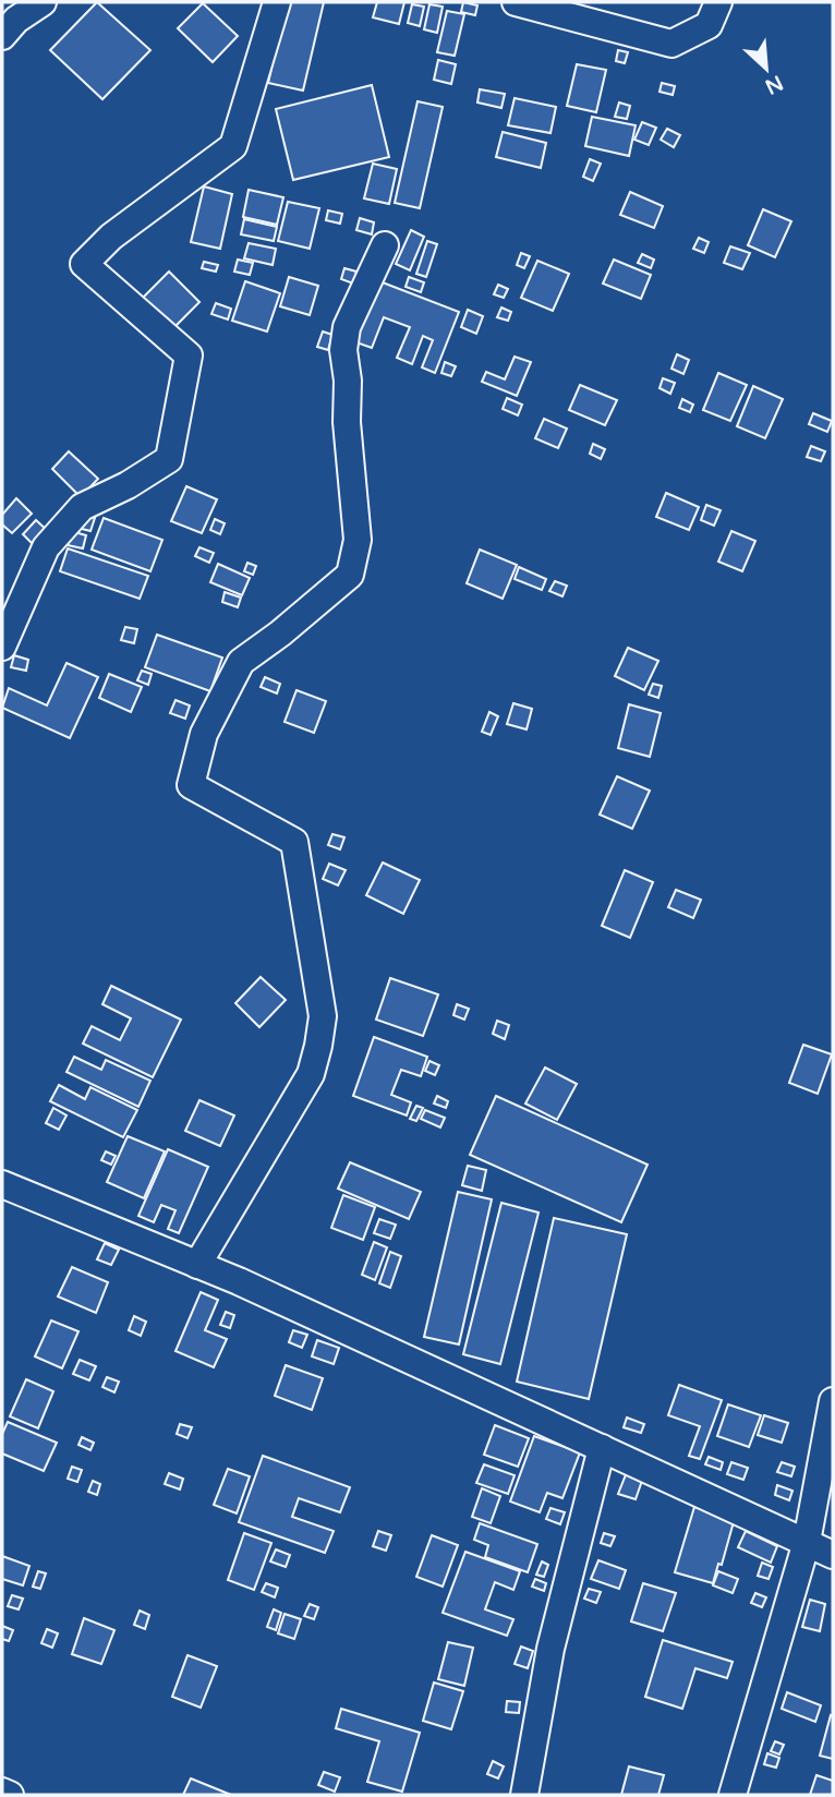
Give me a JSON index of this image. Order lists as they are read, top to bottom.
{
  "north": "bottom right"
}
